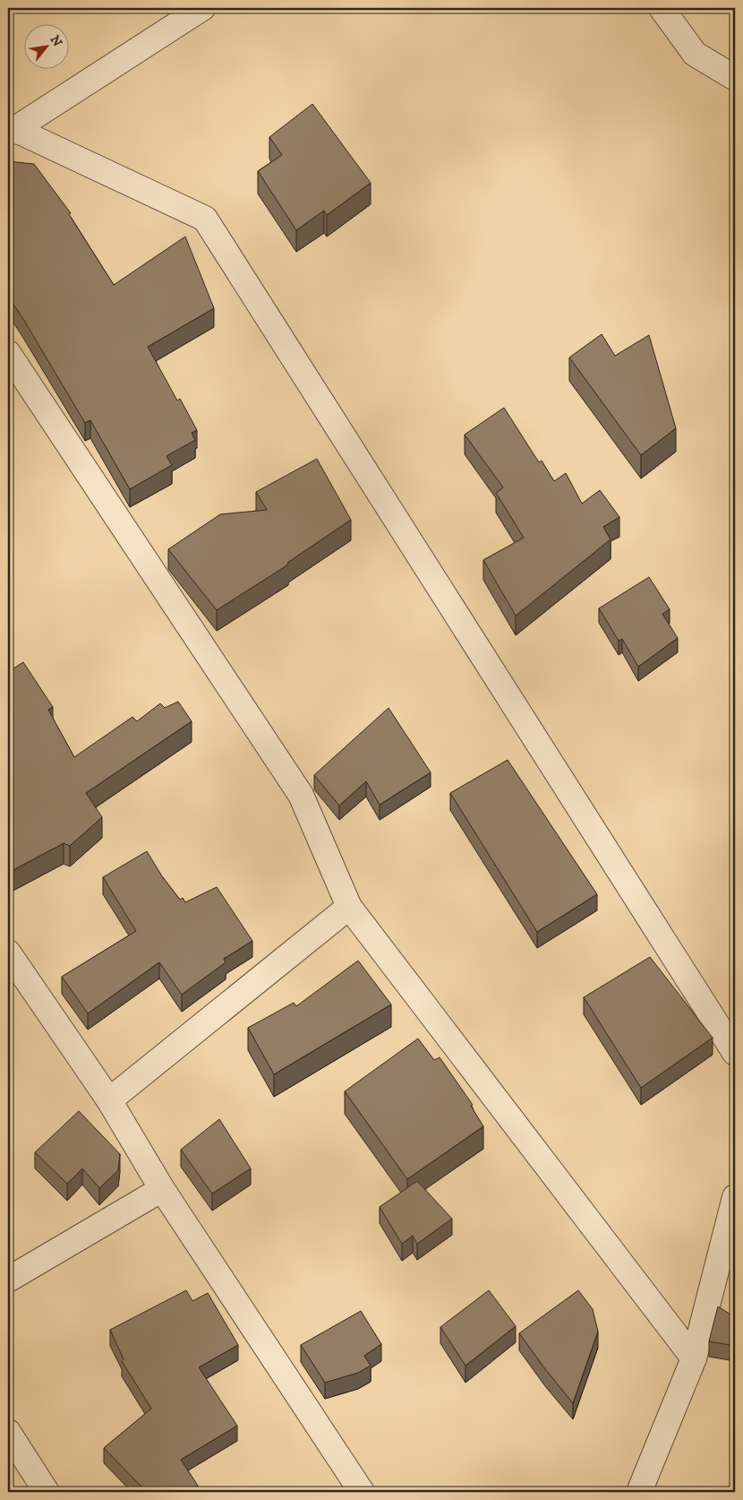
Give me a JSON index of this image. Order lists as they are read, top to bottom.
{
  "north": "top right"
}
